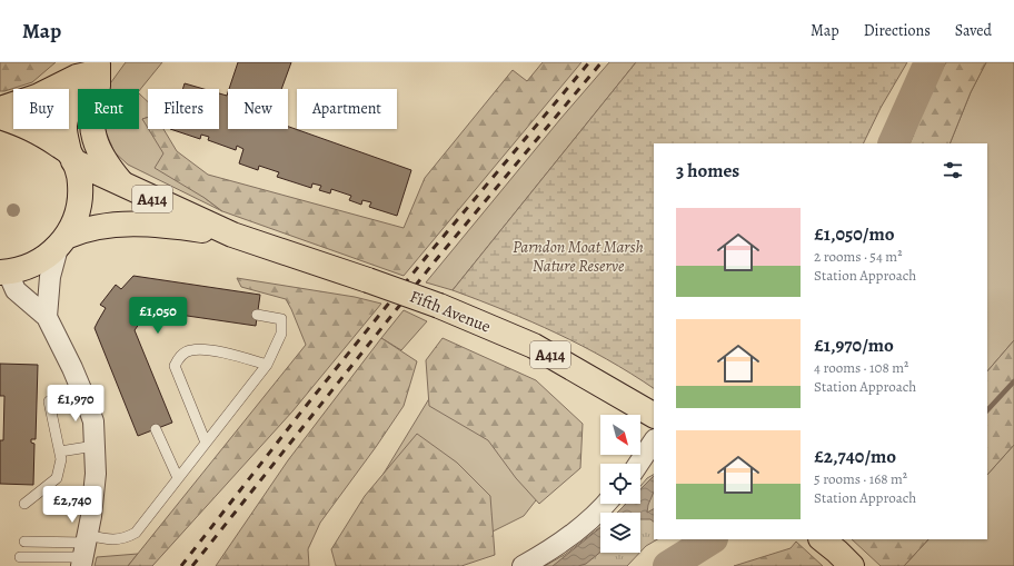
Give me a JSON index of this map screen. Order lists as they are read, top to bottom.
{
  "streets": {
    "main road": ["A414", "Fifth Avenue"]
  },
  "parks": ["Parndon Moat Marsh Nature Reserve"],
  "north": "bottom right",
  "page": {
    "header": "Map",
    "nav": ["Map", "Directions", "Saved"],
    "chip": [
      "Buy",
      "Rent",
      "Filters",
      "New",
      "Apartment"
    ],
    "heading": "3 homes",
    "list": [
      {
        "name": "£1,050/mo",
        "note": "2 rooms · 54 m² · Station Approach"
      },
      {
        "name": "£1,970/mo",
        "note": "4 rooms · 108 m² · Station Approach"
      },
      {
        "name": "£2,740/mo",
        "note": "5 rooms · 168 m² · Station Approach"
      }
    ],
    "price": ["£1,050", "£1,970", "£2,740"]
  }
}
